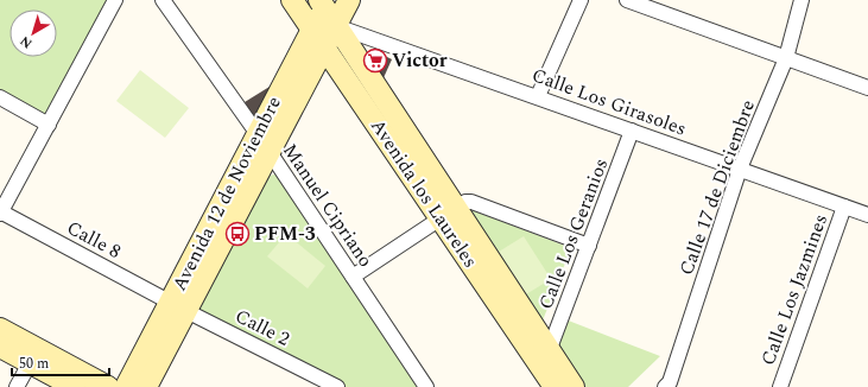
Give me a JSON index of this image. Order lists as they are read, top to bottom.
{
  "streets": {
    "main road": ["Avenida 12 de Noviembre", "Avenida los Laureles"],
    "street": [
      "Calle Los Girasoles",
      "Calle 17 de Diciembre",
      "Manuel Cipriano",
      "Calle Los Geranios",
      "Calle 8",
      "Calle Los Jazmines",
      "Calle 2"
    ]
  },
  "crossings": [
    ["Calle Los Girasoles", "Calle 17 de Diciembre"],
    ["Calle Los Girasoles", "Avenida 12 de Noviembre"],
    ["Calle Los Girasoles", "Avenida los Laureles"],
    ["Calle Los Girasoles", "Calle Los Geranios"],
    ["Calle Los Girasoles", "Calle Los Jazmines"],
    ["Avenida 12 de Noviembre", "Avenida los Laureles"],
    ["Avenida 12 de Noviembre", "Manuel Cipriano"],
    ["Avenida 12 de Noviembre", "Calle 8"],
    ["Avenida 12 de Noviembre", "Calle 2"],
    ["Avenida los Laureles", "Calle Los Geranios"],
    ["Calle 8", "Calle 2"]
  ],
  "places": {
    "supermarket": ["Victor"],
    "bus stop": ["PFM-3"]
  },
  "scale_bar": "50 m",
  "north": "bottom left"
}
